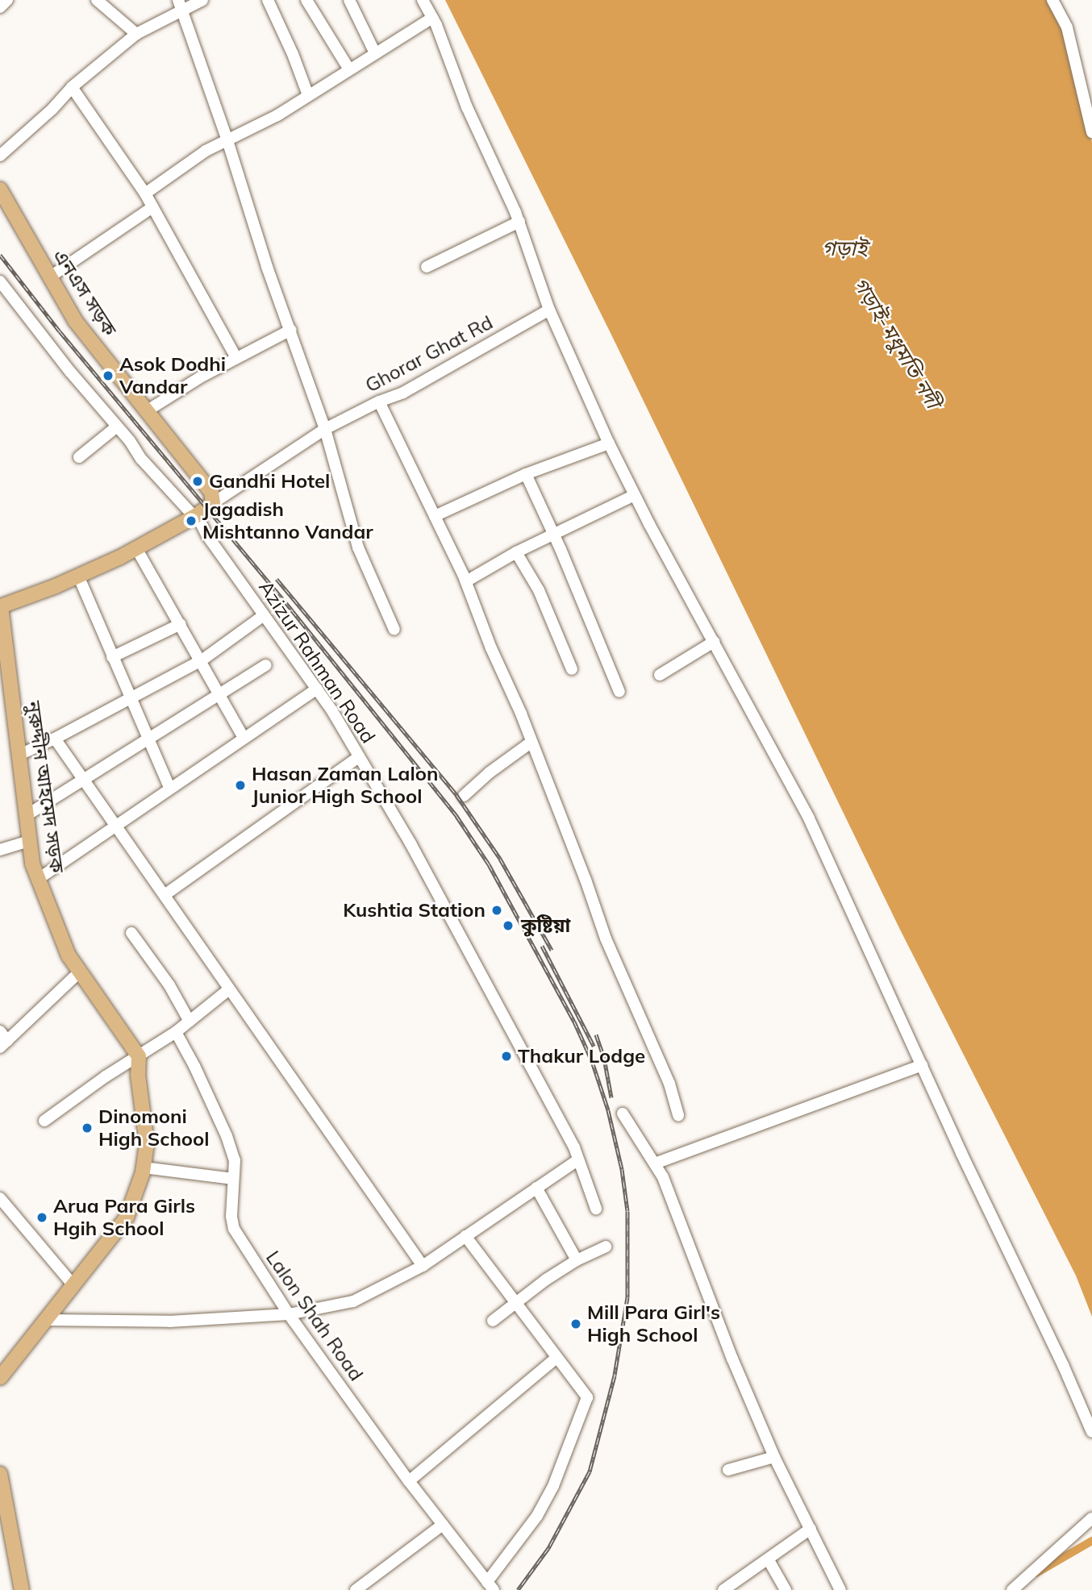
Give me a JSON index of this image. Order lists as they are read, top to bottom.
{
  "streets": {
    "main road": ["এনএস সড়ক", "নুরুদ্দীন আহমেদ সড়ক"],
    "street": ["Ghorar Ghat Rd", "Azizur Rahman Road", "Lalon Shah Road"]
  },
  "crossings": [
    ["এনএস সড়ক", "Ghorar Ghat Rd"]
  ],
  "water": ["গড়াই", "গড়াই-মধুমতি নদী"],
  "places": [
    "Asok Dodhi Vandar",
    "Gandhi Hotel",
    "Jagadish Mishtanno Vandar",
    "Hasan Zaman Lalon Junior High School",
    "Kushtia Station",
    "কুষ্টিয়া",
    "Thakur Lodge",
    "Dinomoni High School",
    "Arua Para Girls Hgih School",
    "Mill Para Girl's High School"
  ]
}
